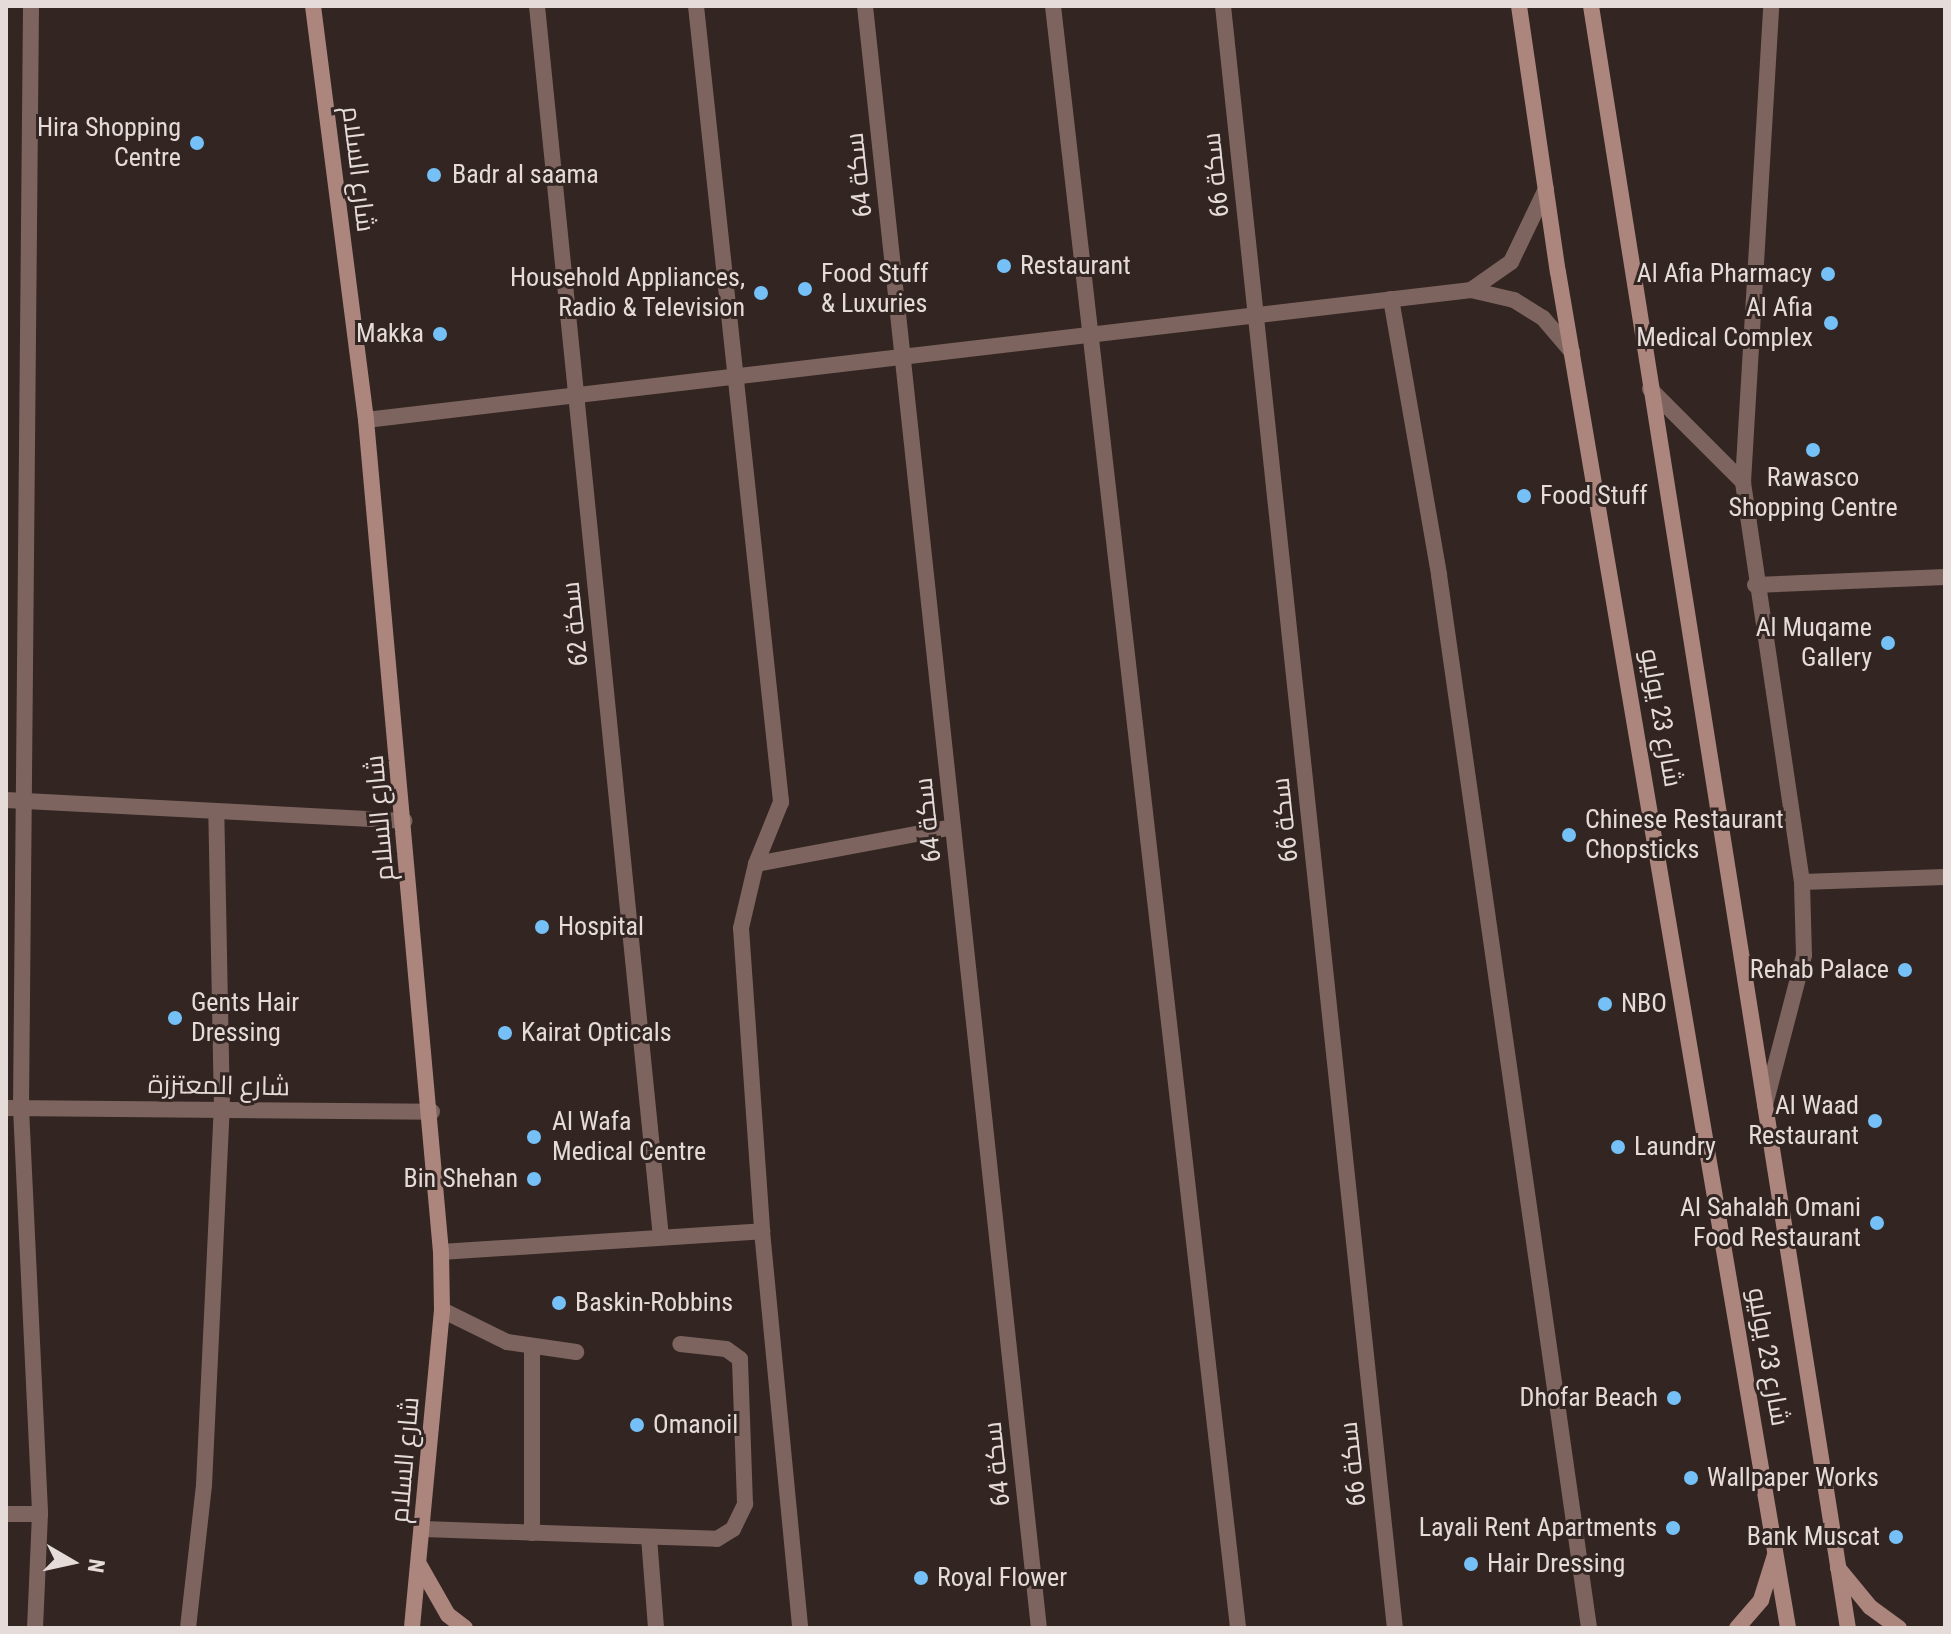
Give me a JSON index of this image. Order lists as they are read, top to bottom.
{
  "streets": {
    "main road": ["شارع السلام", "شارع 23 يوليو"],
    "street": [
      "سكة 64",
      "سكة 66",
      "سكة 62",
      "شارع المعتززة"
    ]
  },
  "crossings": [
    ["شارع السلام", "شارع المعتززة"]
  ],
  "places": [
    "Hira Shopping Centre",
    "Badr al saama",
    "Restaurant",
    "Al Afia Pharmacy",
    "Food Stuff & Luxuries",
    "Household Appliances, Radio & Television",
    "Al Afia Medical Complex",
    "Makka",
    "Rawasco Shopping Centre",
    "Food Stuff",
    "Al Muqame Gallery",
    "Chinese Restaurant Chopsticks",
    "Hospital",
    "Rehab Palace",
    "NBO",
    "Gents Hair Dressing",
    "Kairat Opticals",
    "Al Waad Restaurant",
    "Al Wafa Medical Centre",
    "Laundry",
    "Bin Shehan",
    "Al Sahalah Omani Food Restaurant",
    "Baskin-Robbins",
    "Dhofar Beach",
    "Omanoil",
    "Wallpaper Works",
    "Layali Rent Apartments",
    "Bank Muscat",
    "Hair Dressing",
    "Royal Flower"
  ],
  "north": "right"
}
